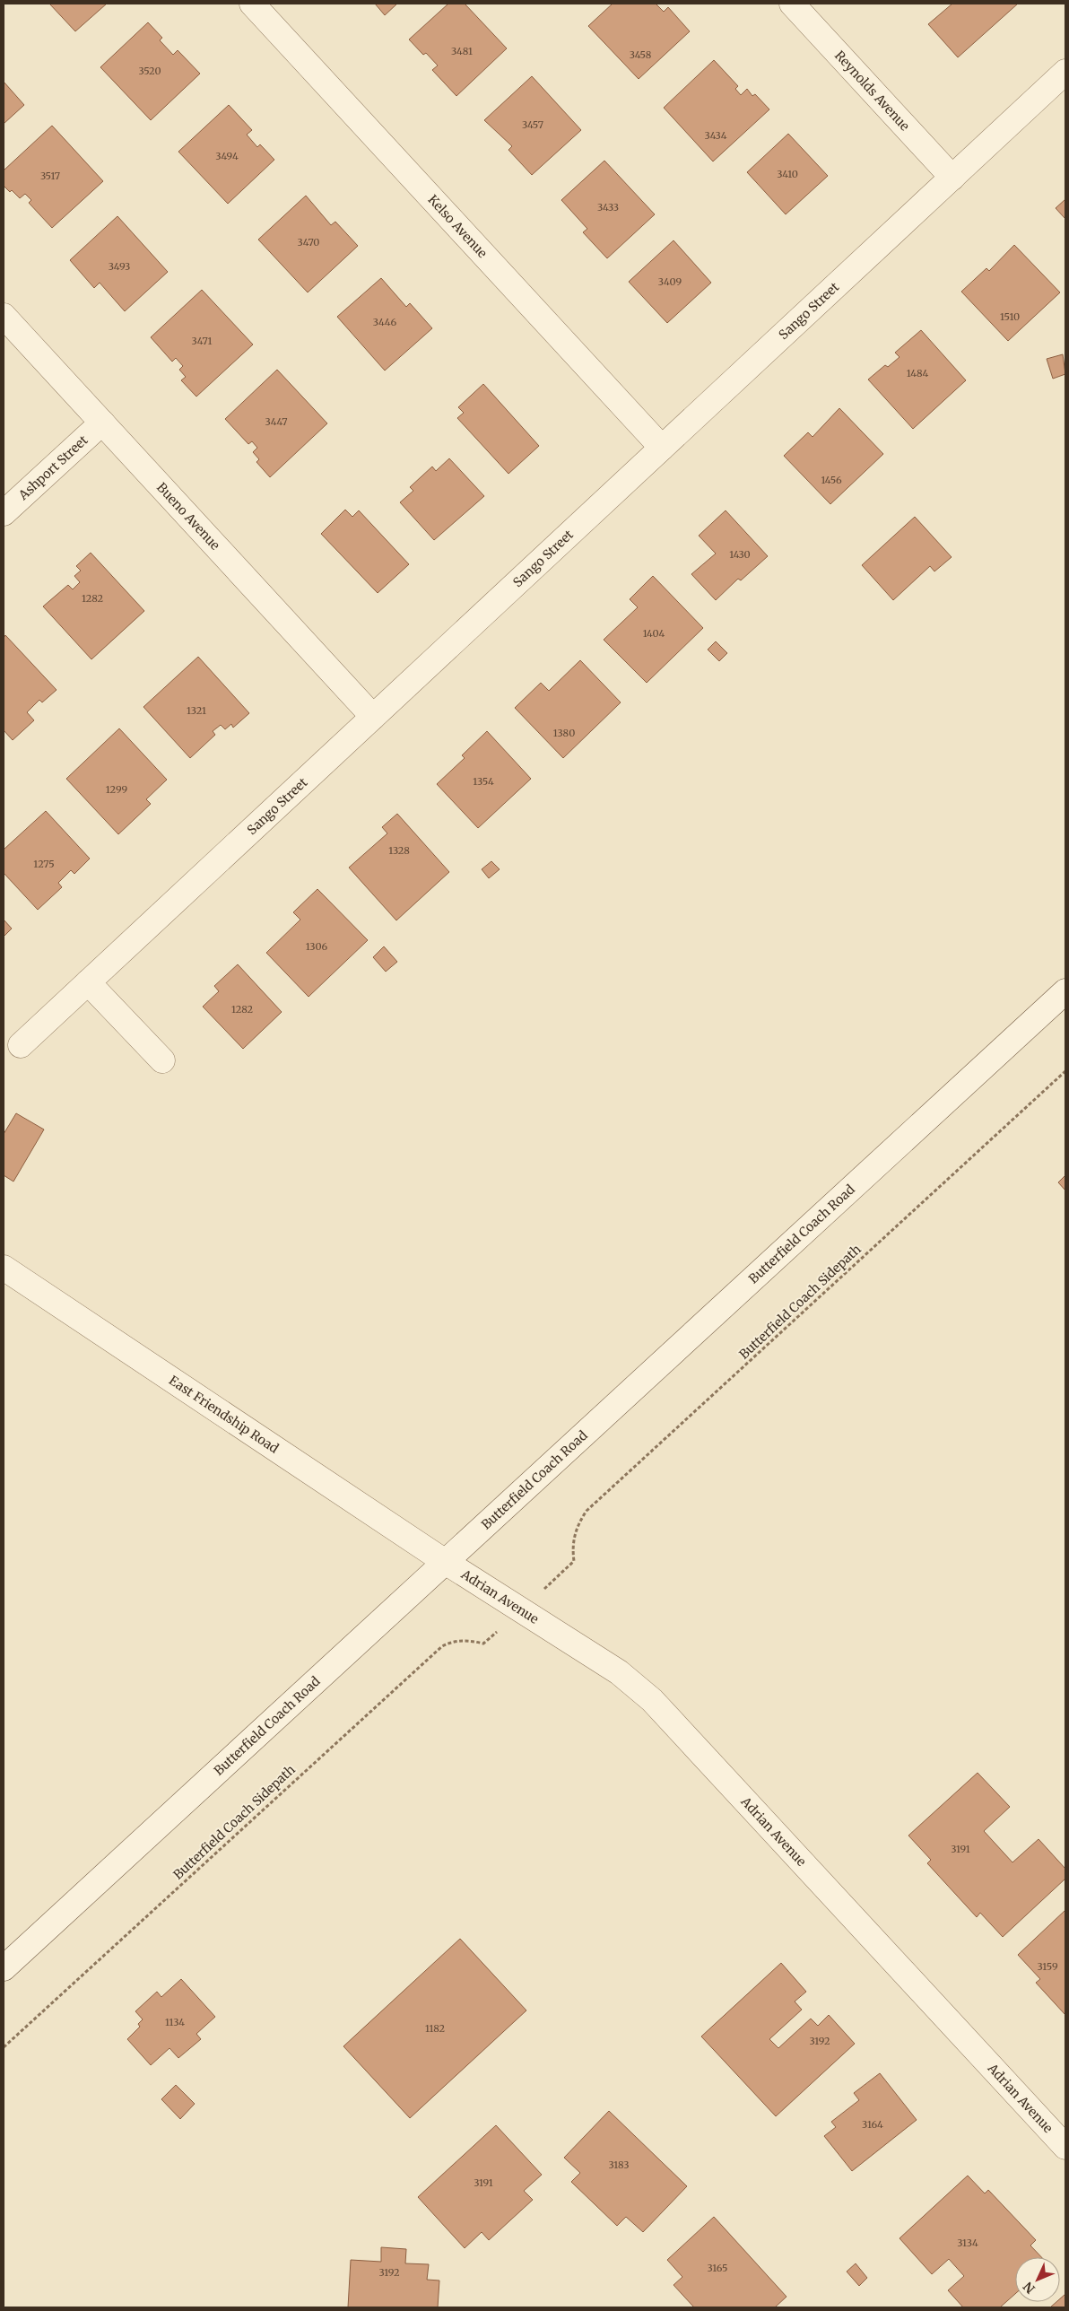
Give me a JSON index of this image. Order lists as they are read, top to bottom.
{
  "streets": {
    "street": [
      "Reynolds Avenue",
      "Kelso Avenue",
      "Sango Street",
      "Ashport Street",
      "Bueno Avenue",
      "Butterfield Coach Road",
      "East Friendship Road",
      "Adrian Avenue"
    ],
    "path": ["Butterfield Coach Sidepath"]
  },
  "crossings": [
    ["Reynolds Avenue", "Sango Street"],
    ["Kelso Avenue", "Sango Street"],
    ["Sango Street", "Bueno Avenue"],
    ["Ashport Street", "Bueno Avenue"],
    ["Butterfield Coach Road", "East Friendship Road"],
    ["Butterfield Coach Road", "Adrian Avenue"],
    ["East Friendship Road", "Adrian Avenue"]
  ],
  "house_numbers": [
    "3481",
    "3458",
    "3520",
    "3457",
    "3434",
    "3494",
    "3410",
    "3517",
    "3433",
    "3470",
    "3493",
    "3409",
    "1510",
    "3446",
    "3471",
    "1484",
    "3447",
    "1456",
    "1430",
    "1282",
    "1404",
    "1321",
    "1380",
    "1354",
    "1299",
    "1328",
    "1275",
    "1306",
    "1282",
    "3191",
    "3159",
    "1134",
    "1182",
    "3192",
    "3164",
    "3183",
    "3191",
    "3134",
    "3165",
    "3192"
  ],
  "north": "bottom left"
}
